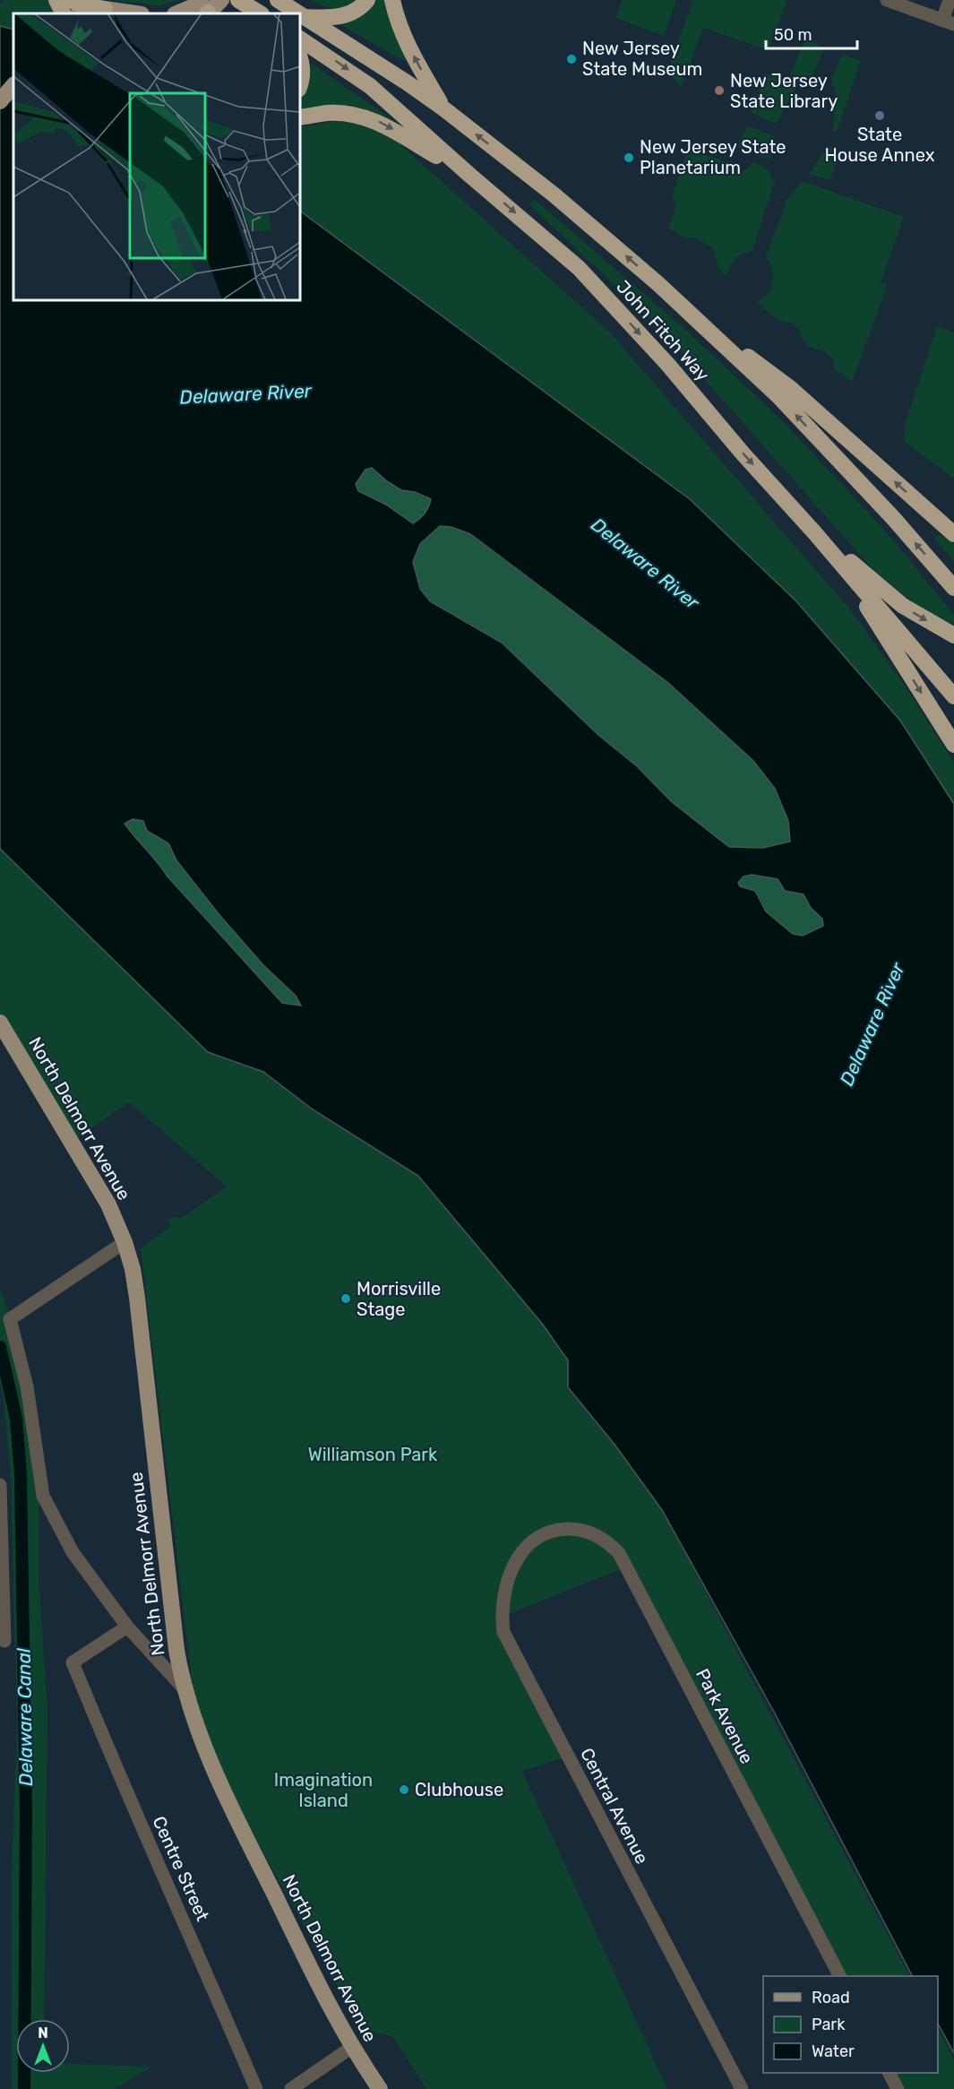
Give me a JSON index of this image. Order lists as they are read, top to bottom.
{
  "streets": {
    "highway": ["John Fitch Way"],
    "main road": ["North Delmorr Avenue"],
    "street": ["Park Avenue", "Central Avenue", "Centre Street"]
  },
  "crossings": [
    ["Park Avenue", "Central Avenue"]
  ],
  "water": ["Delaware River", "Delaware Canal"],
  "parks": ["Williamson Park", "Imagination Island"],
  "places": [
    "New Jersey State Museum",
    "New Jersey State Library",
    "State House Annex",
    "New Jersey State Planetarium",
    "Morrisville Stage",
    "Clubhouse"
  ],
  "legend": ["Road", "Park", "Water"],
  "scale_bar": "50 m",
  "north": "top"
}
